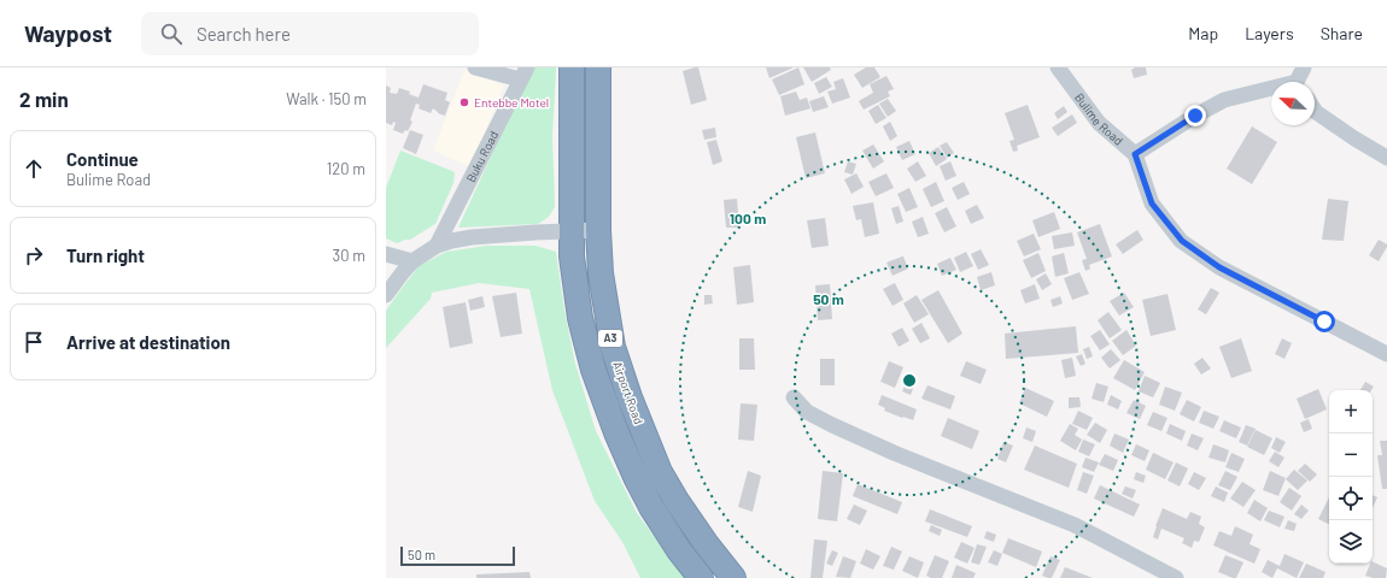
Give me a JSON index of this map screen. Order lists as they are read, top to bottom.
{
  "streets": {
    "highway": ["A3", "Airport Road"],
    "street": ["Bulime Road", "Buku Road"]
  },
  "places": ["Entebbe Motel"],
  "scale_bar": "50 m",
  "north": "top left",
  "page": {
    "header": "Waypost",
    "search": "Search here",
    "nav": ["Map", "Layers", "Share"],
    "heading": ["2 min", "Walk · 150 m"],
    "list": [
      ["Continue", "Bulime Road", "120 m"],
      ["Turn right", "30 m"],
      "Arrive at destination"
    ],
    "map_buttons": ["+", "−"],
    "scale": "50 m"
  },
  "rings": ["100 m", "50 m"]
}
